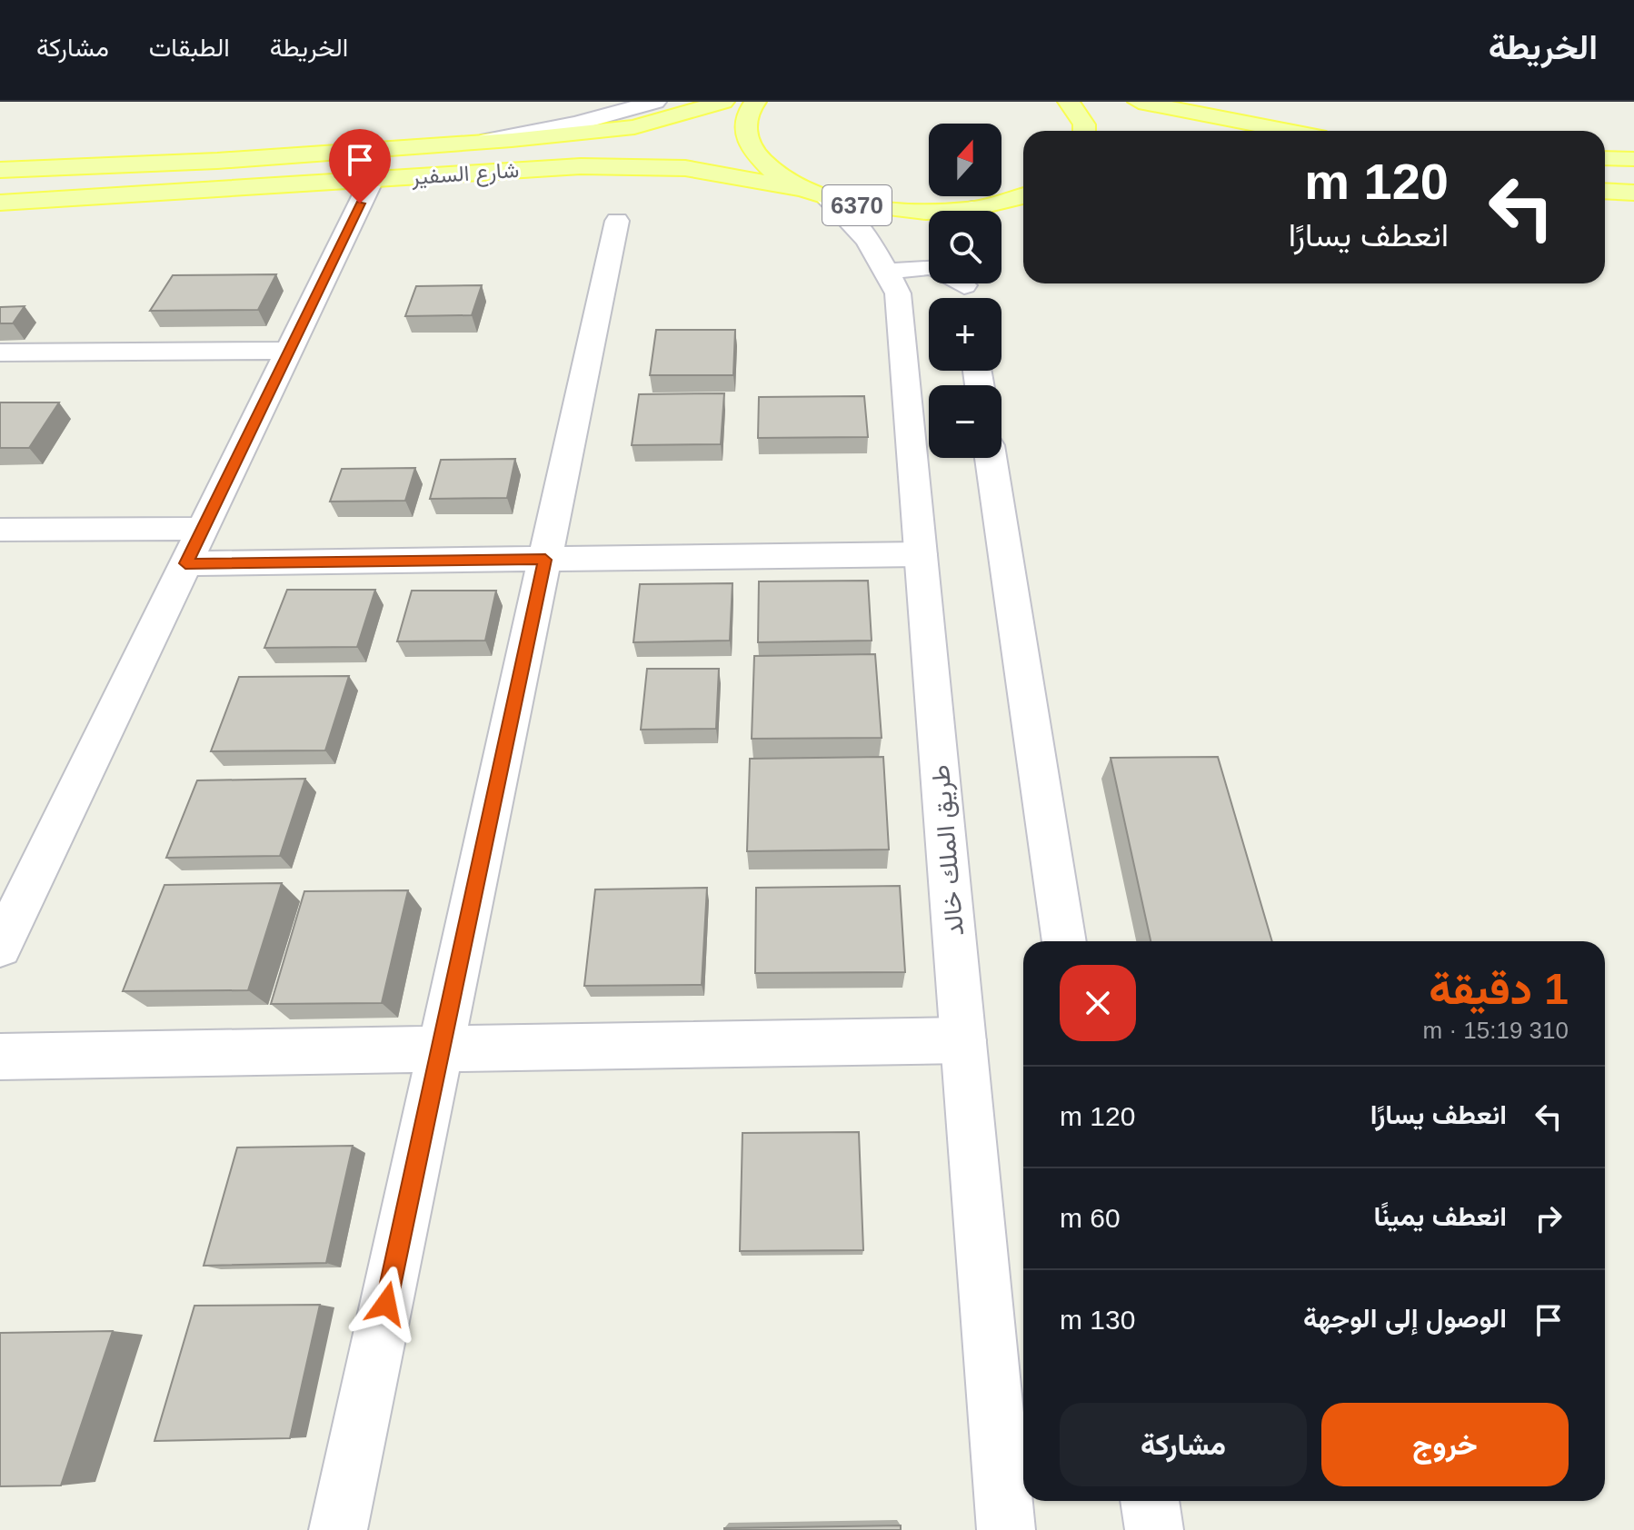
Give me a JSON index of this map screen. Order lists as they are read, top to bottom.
{
  "streets": {
    "main road": ["شارع السفير", "6370"],
    "street": ["طريق الملك خالد"]
  },
  "crossings": [
    ["شارع السفير", "6370"],
    ["شارع السفير", "طريق الملك خالد"],
    ["6370", "طريق الملك خالد"]
  ],
  "north": "top",
  "page": {
    "header": "الخريطة",
    "nav": ["الخريطة", "الطبقات", "مشاركة"],
    "map_buttons": ["+", "−"],
    "turn": ["120 m", "انعطف يسارًا"],
    "heading": ["1 دقيقة", "310 m · 15:19"],
    "list": [
      {
        "name": "انعطف يسارًا",
        "value": "120 m"
      },
      {
        "name": "انعطف يمينًا",
        "value": "60 m"
      },
      {
        "name": "الوصول إلى الوجهة",
        "value": "130 m"
      }
    ],
    "buttons": ["خروج", "مشاركة"]
  }
}
